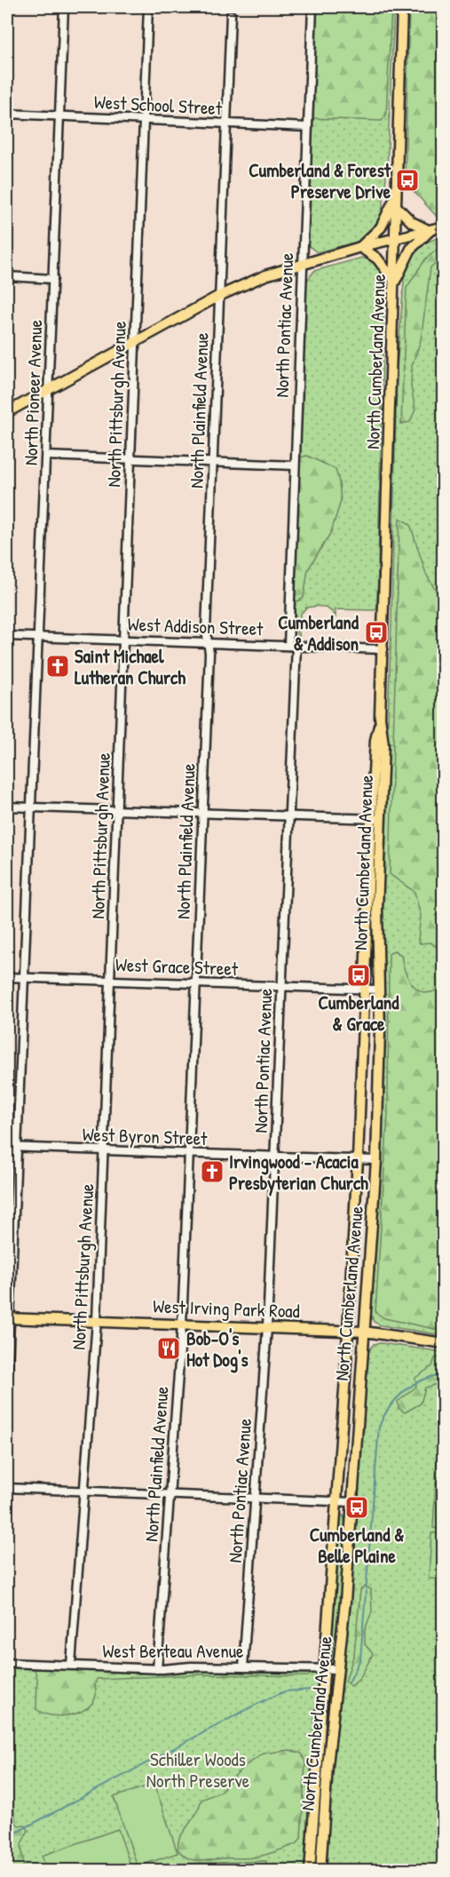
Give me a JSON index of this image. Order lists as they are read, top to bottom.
{
  "streets": {
    "main road": ["North Cumberland Avenue", "West Irving Park Road"],
    "street": [
      "West School Street",
      "North Pontiac Avenue",
      "North Pioneer Avenue",
      "North Pittsburgh Avenue",
      "North Plainfield Avenue",
      "West Addison Street",
      "West Grace Street",
      "West Byron Street",
      "West Berteau Avenue"
    ]
  },
  "crossings": [
    ["West School Street", "North Pontiac Avenue"],
    ["West School Street", "North Pioneer Avenue"],
    ["West School Street", "North Pittsburgh Avenue"],
    ["West School Street", "North Plainfield Avenue"],
    ["North Pontiac Avenue", "West Addison Street"],
    ["North Pontiac Avenue", "West Grace Street"],
    ["North Pontiac Avenue", "West Byron Street"],
    ["North Pontiac Avenue", "West Irving Park Road"],
    ["North Pontiac Avenue", "West Berteau Avenue"],
    ["North Cumberland Avenue", "West Addison Street"],
    ["North Cumberland Avenue", "West Grace Street"],
    ["North Cumberland Avenue", "West Byron Street"],
    ["North Cumberland Avenue", "West Irving Park Road"],
    ["North Cumberland Avenue", "West Berteau Avenue"],
    ["North Pioneer Avenue", "West Addison Street"],
    ["North Pioneer Avenue", "West Grace Street"],
    ["North Pioneer Avenue", "West Byron Street"],
    ["North Pioneer Avenue", "West Irving Park Road"],
    ["North Pittsburgh Avenue", "West Addison Street"],
    ["North Pittsburgh Avenue", "West Grace Street"],
    ["North Pittsburgh Avenue", "West Byron Street"],
    ["North Pittsburgh Avenue", "West Irving Park Road"],
    ["North Pittsburgh Avenue", "West Berteau Avenue"],
    ["North Plainfield Avenue", "West Addison Street"],
    ["North Plainfield Avenue", "West Grace Street"],
    ["North Plainfield Avenue", "West Byron Street"],
    ["North Plainfield Avenue", "West Irving Park Road"],
    ["North Plainfield Avenue", "West Berteau Avenue"]
  ],
  "parks": ["Schiller Woods North Preserve"],
  "places": {
    "bus stop": [
      "Cumberland & Forest Preserve Drive",
      "Cumberland & Addison",
      "Cumberland & Grace",
      "Cumberland & Belle Plaine"
    ],
    "church": ["Saint Michael Lutheran Church", "Irvingwood - Acacia Presbyterian Church"],
    "restaurant": ["Bob-O's Hot Dog's"]
  }
}
